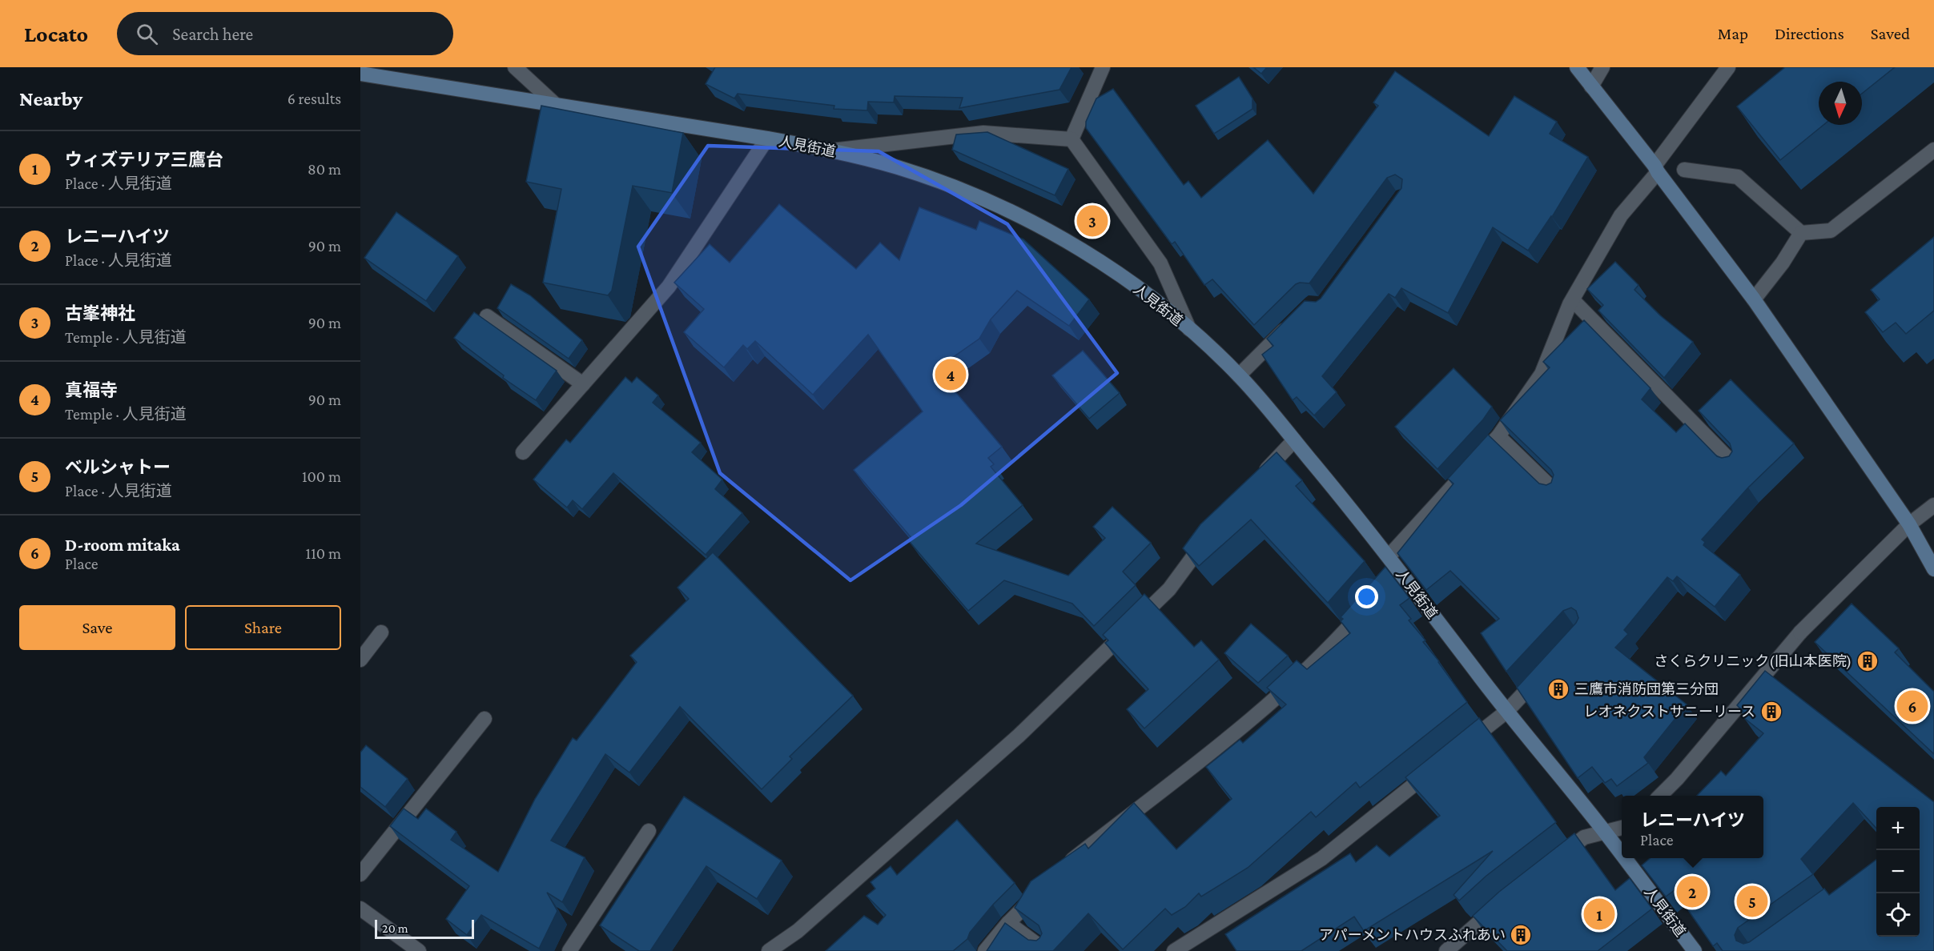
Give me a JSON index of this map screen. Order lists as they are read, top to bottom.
{
  "streets": {
    "main road": ["人見街道"]
  },
  "places": {
    "building": [
      "さくらクリニック(旧山本医院)",
      "三鷹市消防団第三分団",
      "レオネクストサニーリース",
      "アパーメントハウスふれあい"
    ]
  },
  "scale_bar": "20 m",
  "north": "bottom",
  "page": {
    "header": "Locato",
    "search": "Search here",
    "nav": ["Map", "Directions", "Saved"],
    "heading": ["Nearby", "6 results"],
    "list": [
      {
        "mark": "1",
        "name": "ウィズテリア三鷹台",
        "note": "Place · 人見街道",
        "value": "80 m"
      },
      {
        "mark": "2",
        "name": "レニーハイツ",
        "note": "Place · 人見街道",
        "value": "90 m"
      },
      {
        "mark": "3",
        "name": "古峯神社",
        "note": "Temple · 人見街道",
        "value": "90 m"
      },
      {
        "mark": "4",
        "name": "真福寺",
        "note": "Temple · 人見街道",
        "value": "90 m"
      },
      {
        "mark": "5",
        "name": "ベルシャトー",
        "note": "Place · 人見街道",
        "value": "100 m"
      },
      {
        "mark": "6",
        "name": "D-room mitaka",
        "note": "Place",
        "value": "110 m"
      }
    ],
    "pins": [
      "3",
      "4",
      "6",
      "2",
      "5",
      "1"
    ],
    "buttons": ["Save", "Share"],
    "popup": ["レニーハイツ", "Place"],
    "map_buttons": ["+", "−"],
    "scale": "20 m"
  }
}
